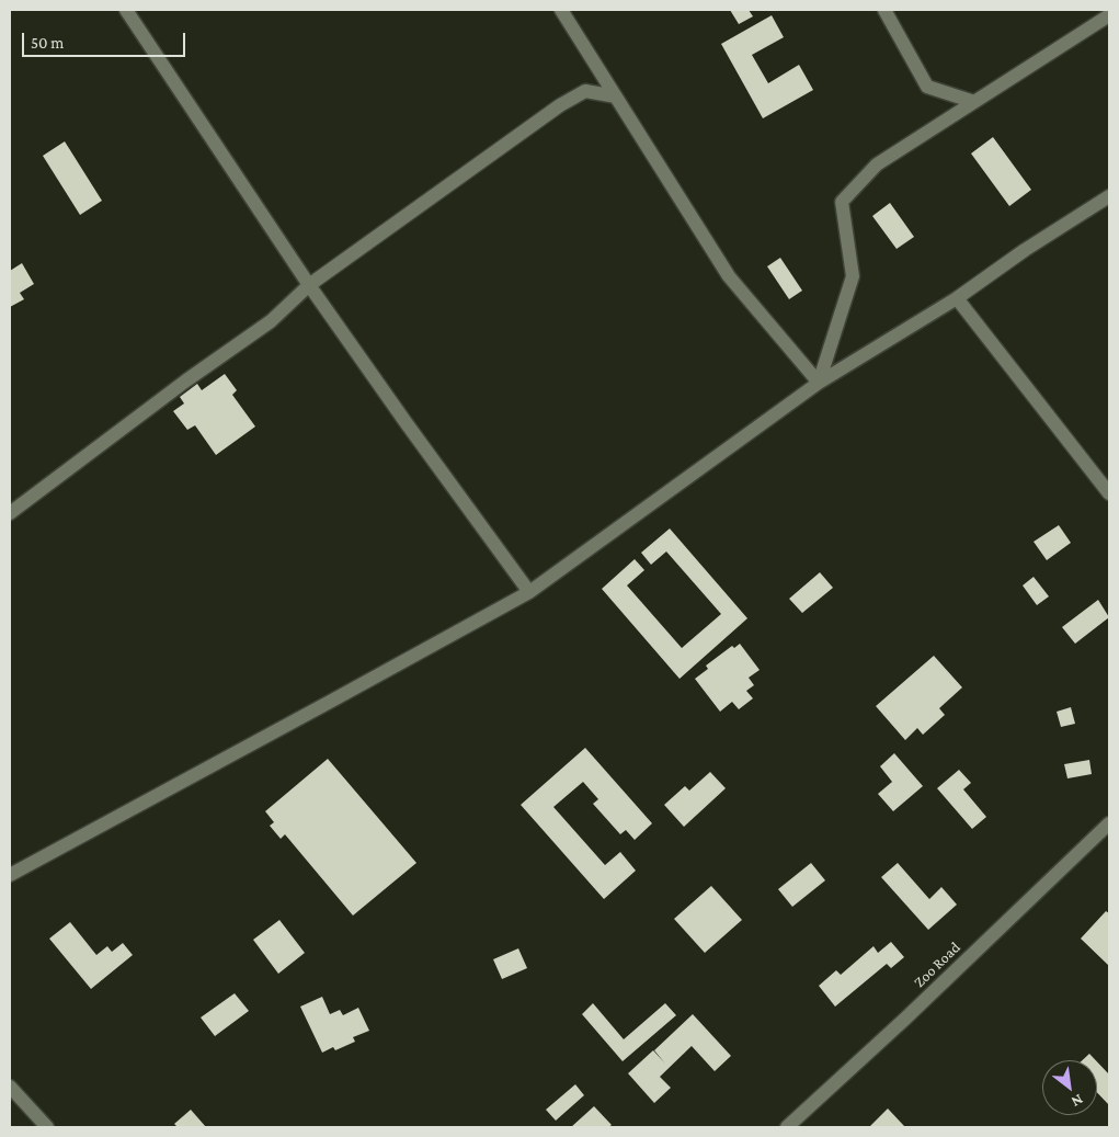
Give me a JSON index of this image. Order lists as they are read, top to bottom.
{
  "streets": {
    "street": ["Zoo Road"]
  },
  "scale_bar": "50 m",
  "north": "bottom right"
}
